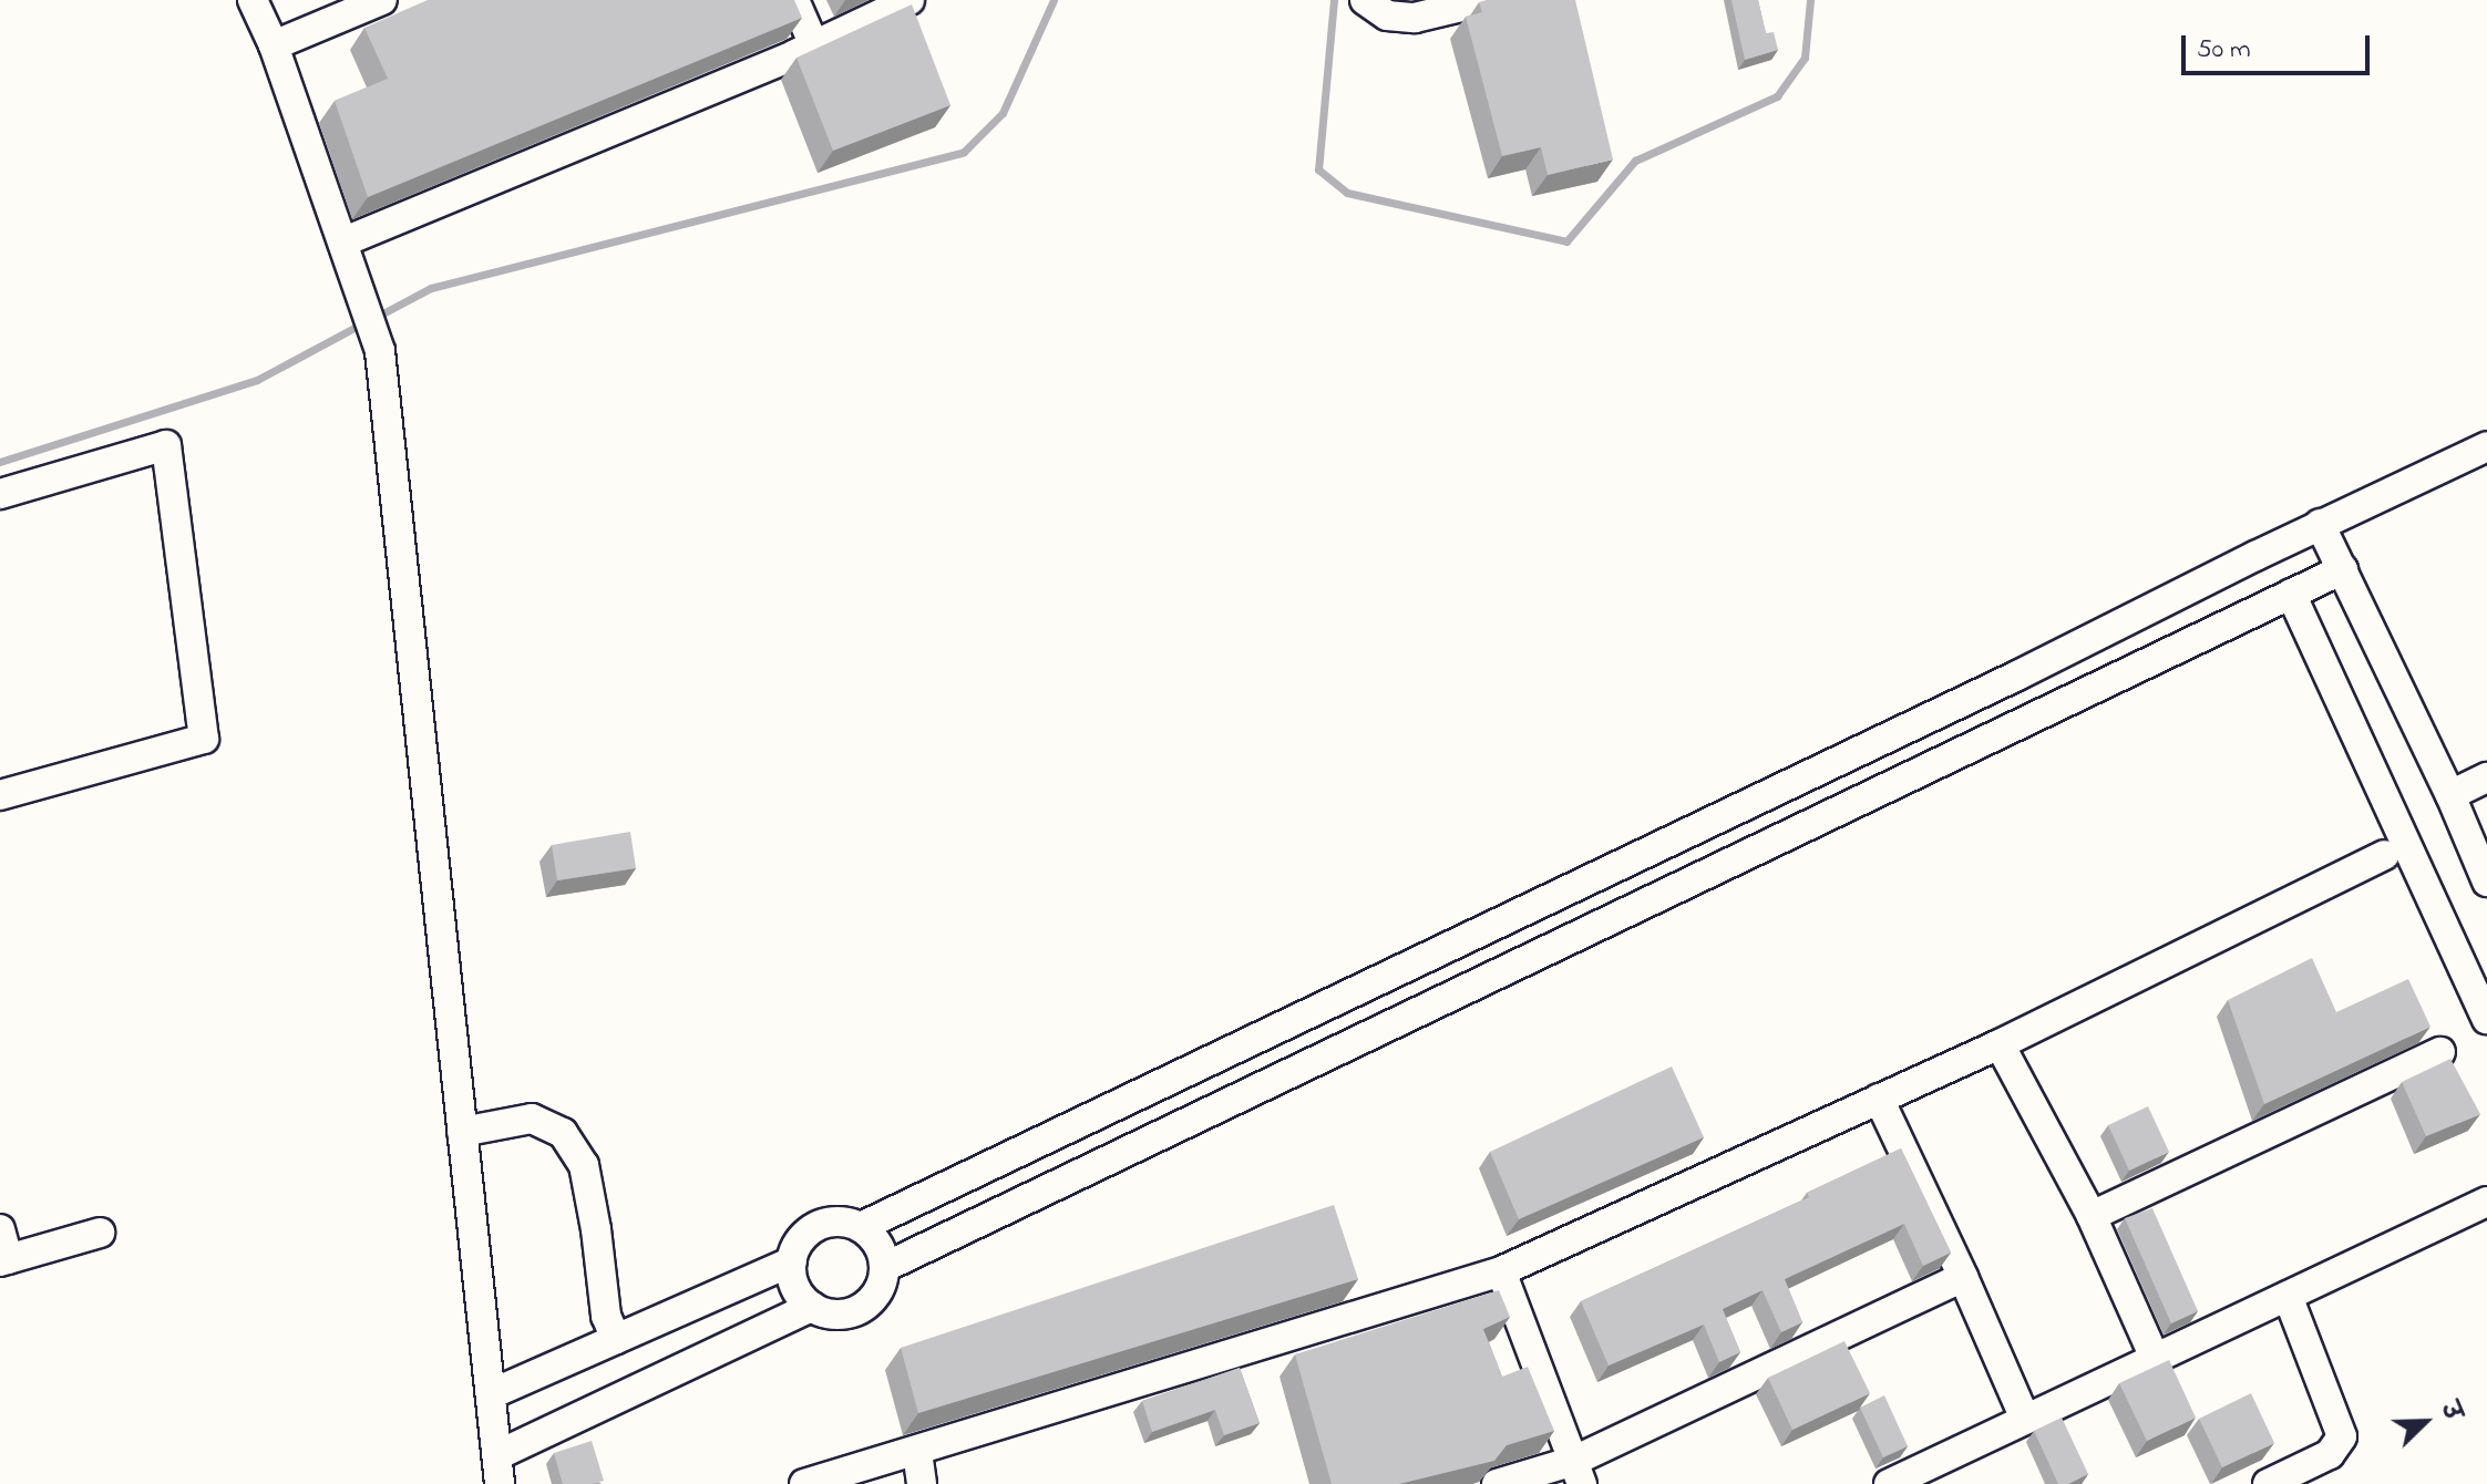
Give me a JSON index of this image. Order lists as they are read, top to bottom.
{
  "scale_bar": "50 m",
  "north": "top right"
}
